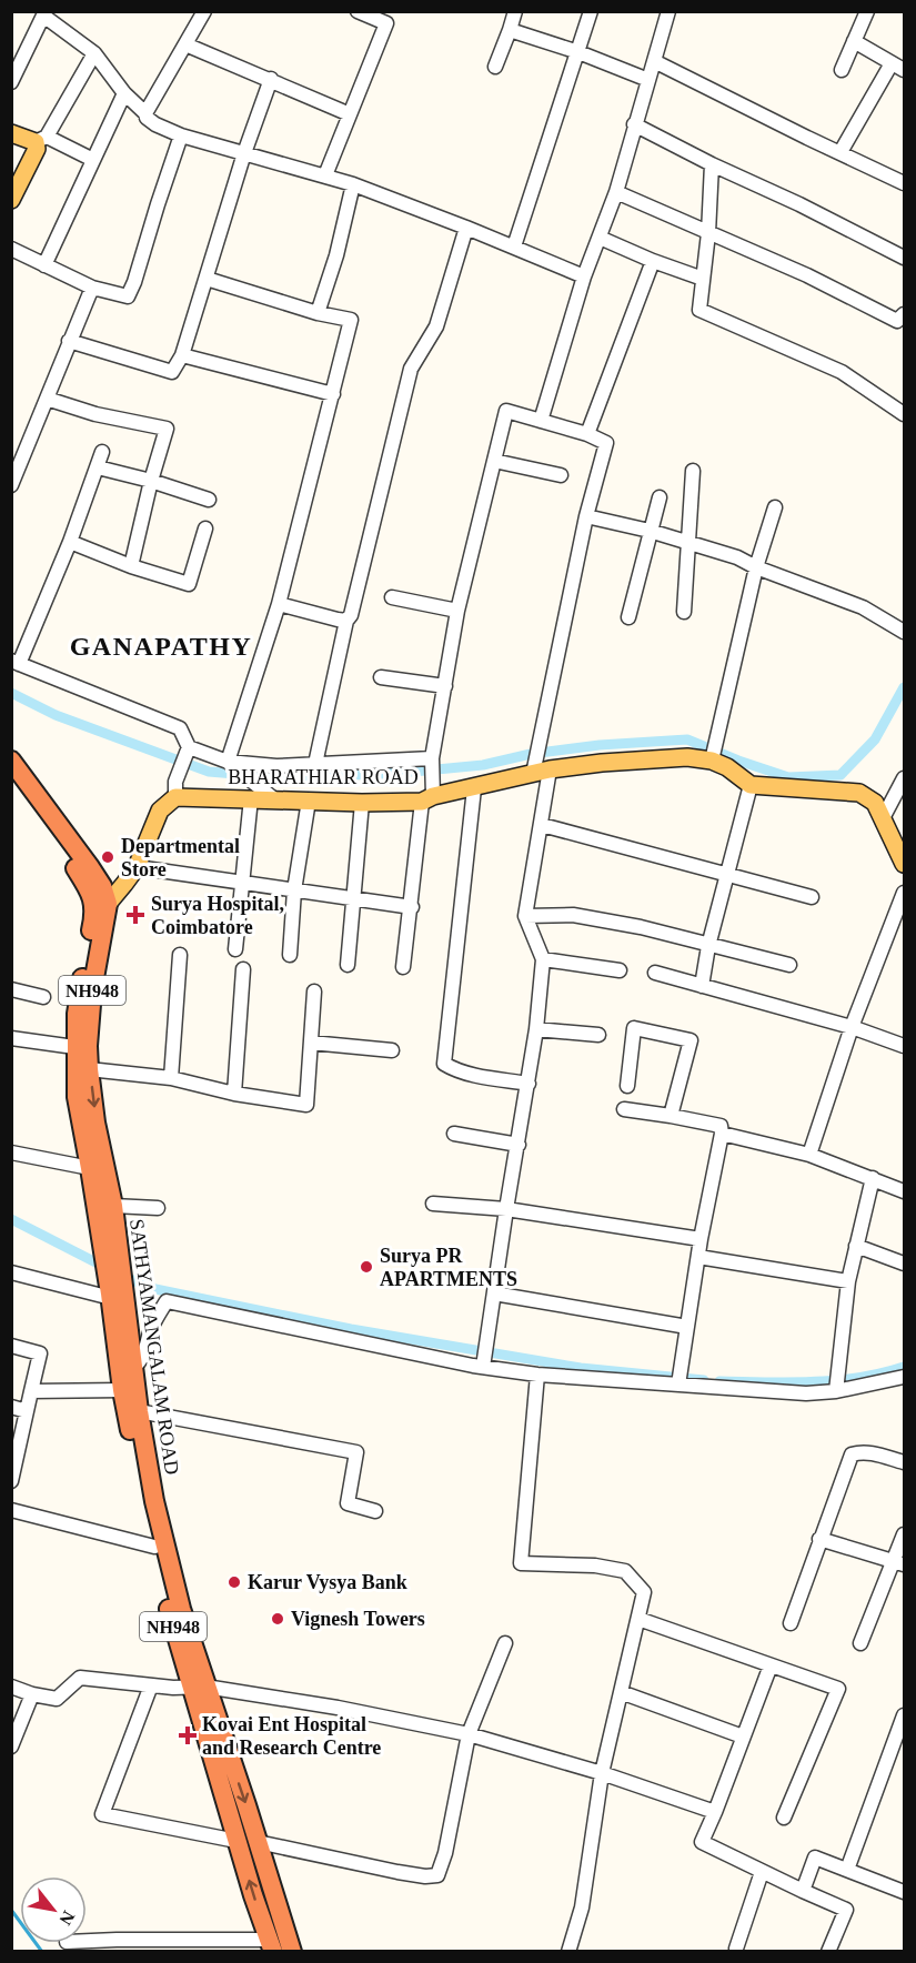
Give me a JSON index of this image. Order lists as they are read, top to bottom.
{
  "streets": {
    "highway": ["NH948", "SATHYAMANGALAM ROAD"],
    "main road": ["BHARATHIAR ROAD"]
  },
  "crossings": [
    ["NH948", "SATHYAMANGALAM ROAD"]
  ],
  "districts": ["GANAPATHY"],
  "places": {
    "other": [
      "Departmental Store",
      "Surya PR APARTMENTS",
      "Karur Vysya Bank",
      "Vignesh Towers"
    ],
    "health": ["Surya Hospital, Coimbatore", "Kovai Ent Hospital and Research Centre"]
  },
  "north": "bottom right"
}
